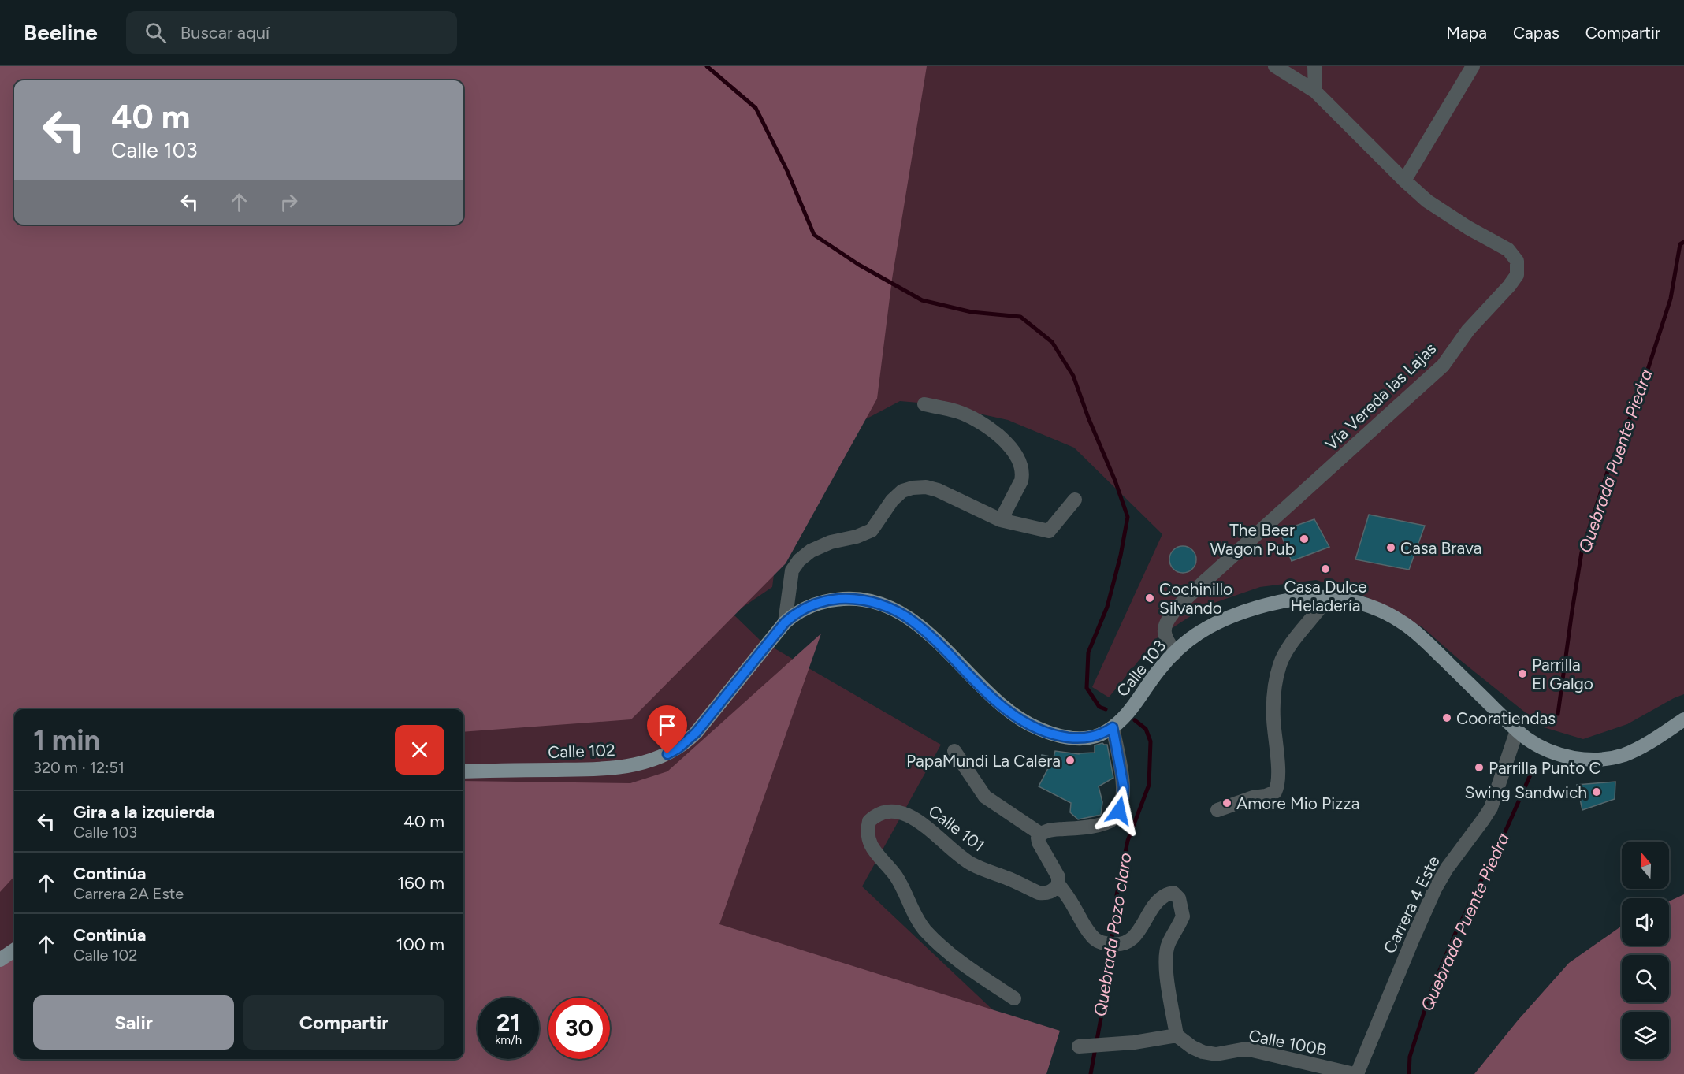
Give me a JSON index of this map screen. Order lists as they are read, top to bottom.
{
  "streets": {
    "main road": ["Calle 103", "Calle 102"],
    "street": [
      "Vía Vereda las Lajas",
      "Calle 101",
      "Carrera 4 Este",
      "Calle 100B"
    ]
  },
  "crossings": [
    ["Vía Vereda las Lajas", "Calle 103"],
    ["Calle 103", "Calle 102"],
    ["Calle 103", "Carrera 4 Este"],
    ["Carrera 4 Este", "Calle 100B"]
  ],
  "water": ["Quebrada Puente Piedra", "Quebrada Pozo claro"],
  "places": [
    "The Beer Wagon Pub",
    "Casa Brava",
    "Casa Dulce Heladería",
    "Cochinillo Silvando",
    "Parrilla El Galgo",
    "Cooratiendas",
    "PapaMundi La Calera",
    "Parrilla Punto C",
    "Swing Sandwich",
    "Amore Mio Pizza"
  ],
  "north": "top",
  "page": {
    "header": "Beeline",
    "search": "Buscar aquí",
    "nav": ["Mapa", "Capas", "Compartir"],
    "turn": ["40 m", "Calle 103"],
    "heading": ["1 min", "320 m · 12:51"],
    "list": [
      {
        "name": "Gira a la izquierda",
        "note": "Calle 103",
        "value": "40 m"
      },
      {
        "name": "Continúa",
        "note": "Carrera 2A Este",
        "value": "160 m"
      },
      {
        "name": "Continúa",
        "note": "Calle 102",
        "value": "100 m"
      }
    ],
    "buttons": ["Salir", "Compartir"],
    "speed": "21 km/h",
    "limit": "30"
  }
}
